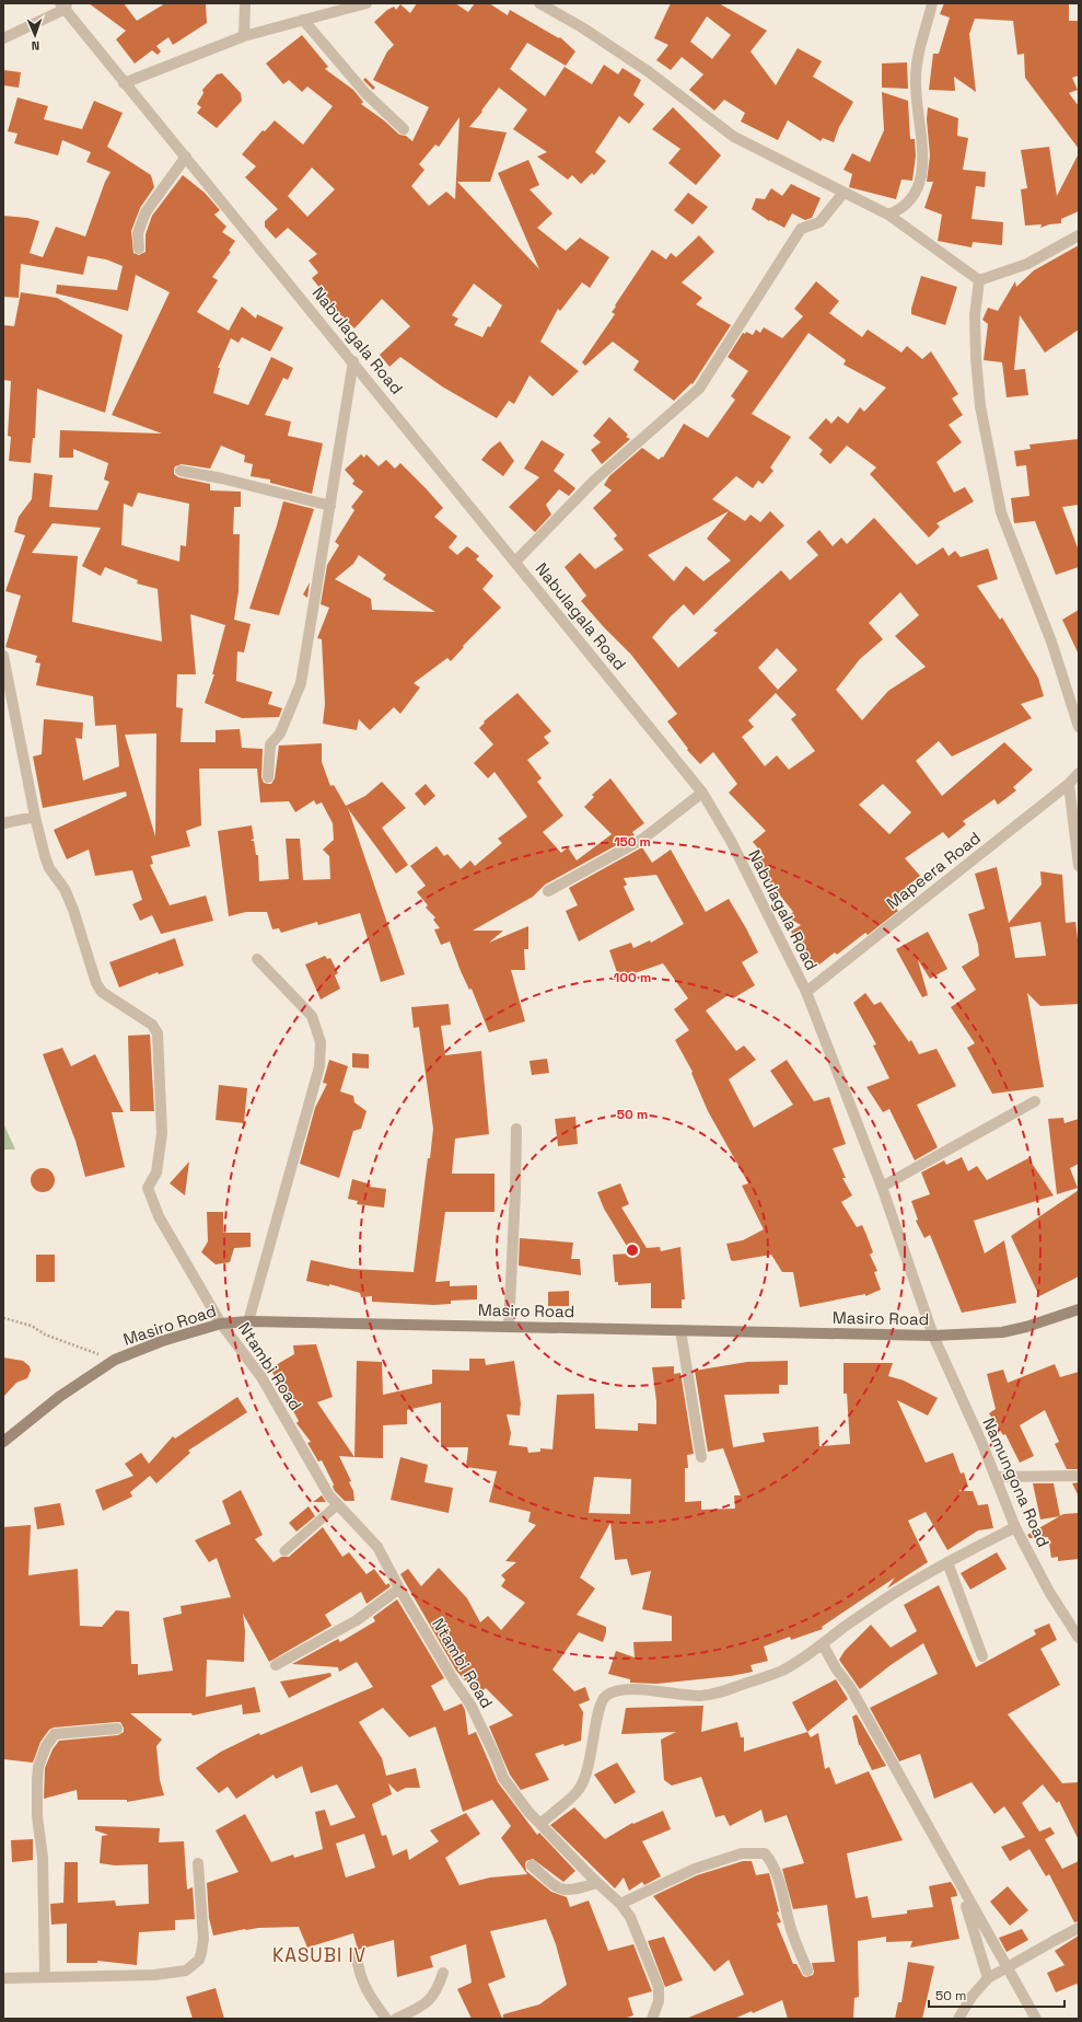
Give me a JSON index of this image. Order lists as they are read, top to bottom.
{
  "streets": {
    "main road": ["Masiro Road"],
    "street": [
      "Nabulagala Road",
      "Mapeera Road",
      "Ntambi Road",
      "Namungona Road"
    ]
  },
  "crossings": [
    ["Nabulagala Road", "Mapeera Road"],
    ["Nabulagala Road", "Masiro Road"],
    ["Nabulagala Road", "Namungona Road"],
    ["Masiro Road", "Ntambi Road"],
    ["Masiro Road", "Namungona Road"]
  ],
  "districts": ["KASUBI IV"],
  "scale_bar": "50 m",
  "north": "bottom",
  "rings": ["150 m", "100 m", "50 m"]
}
